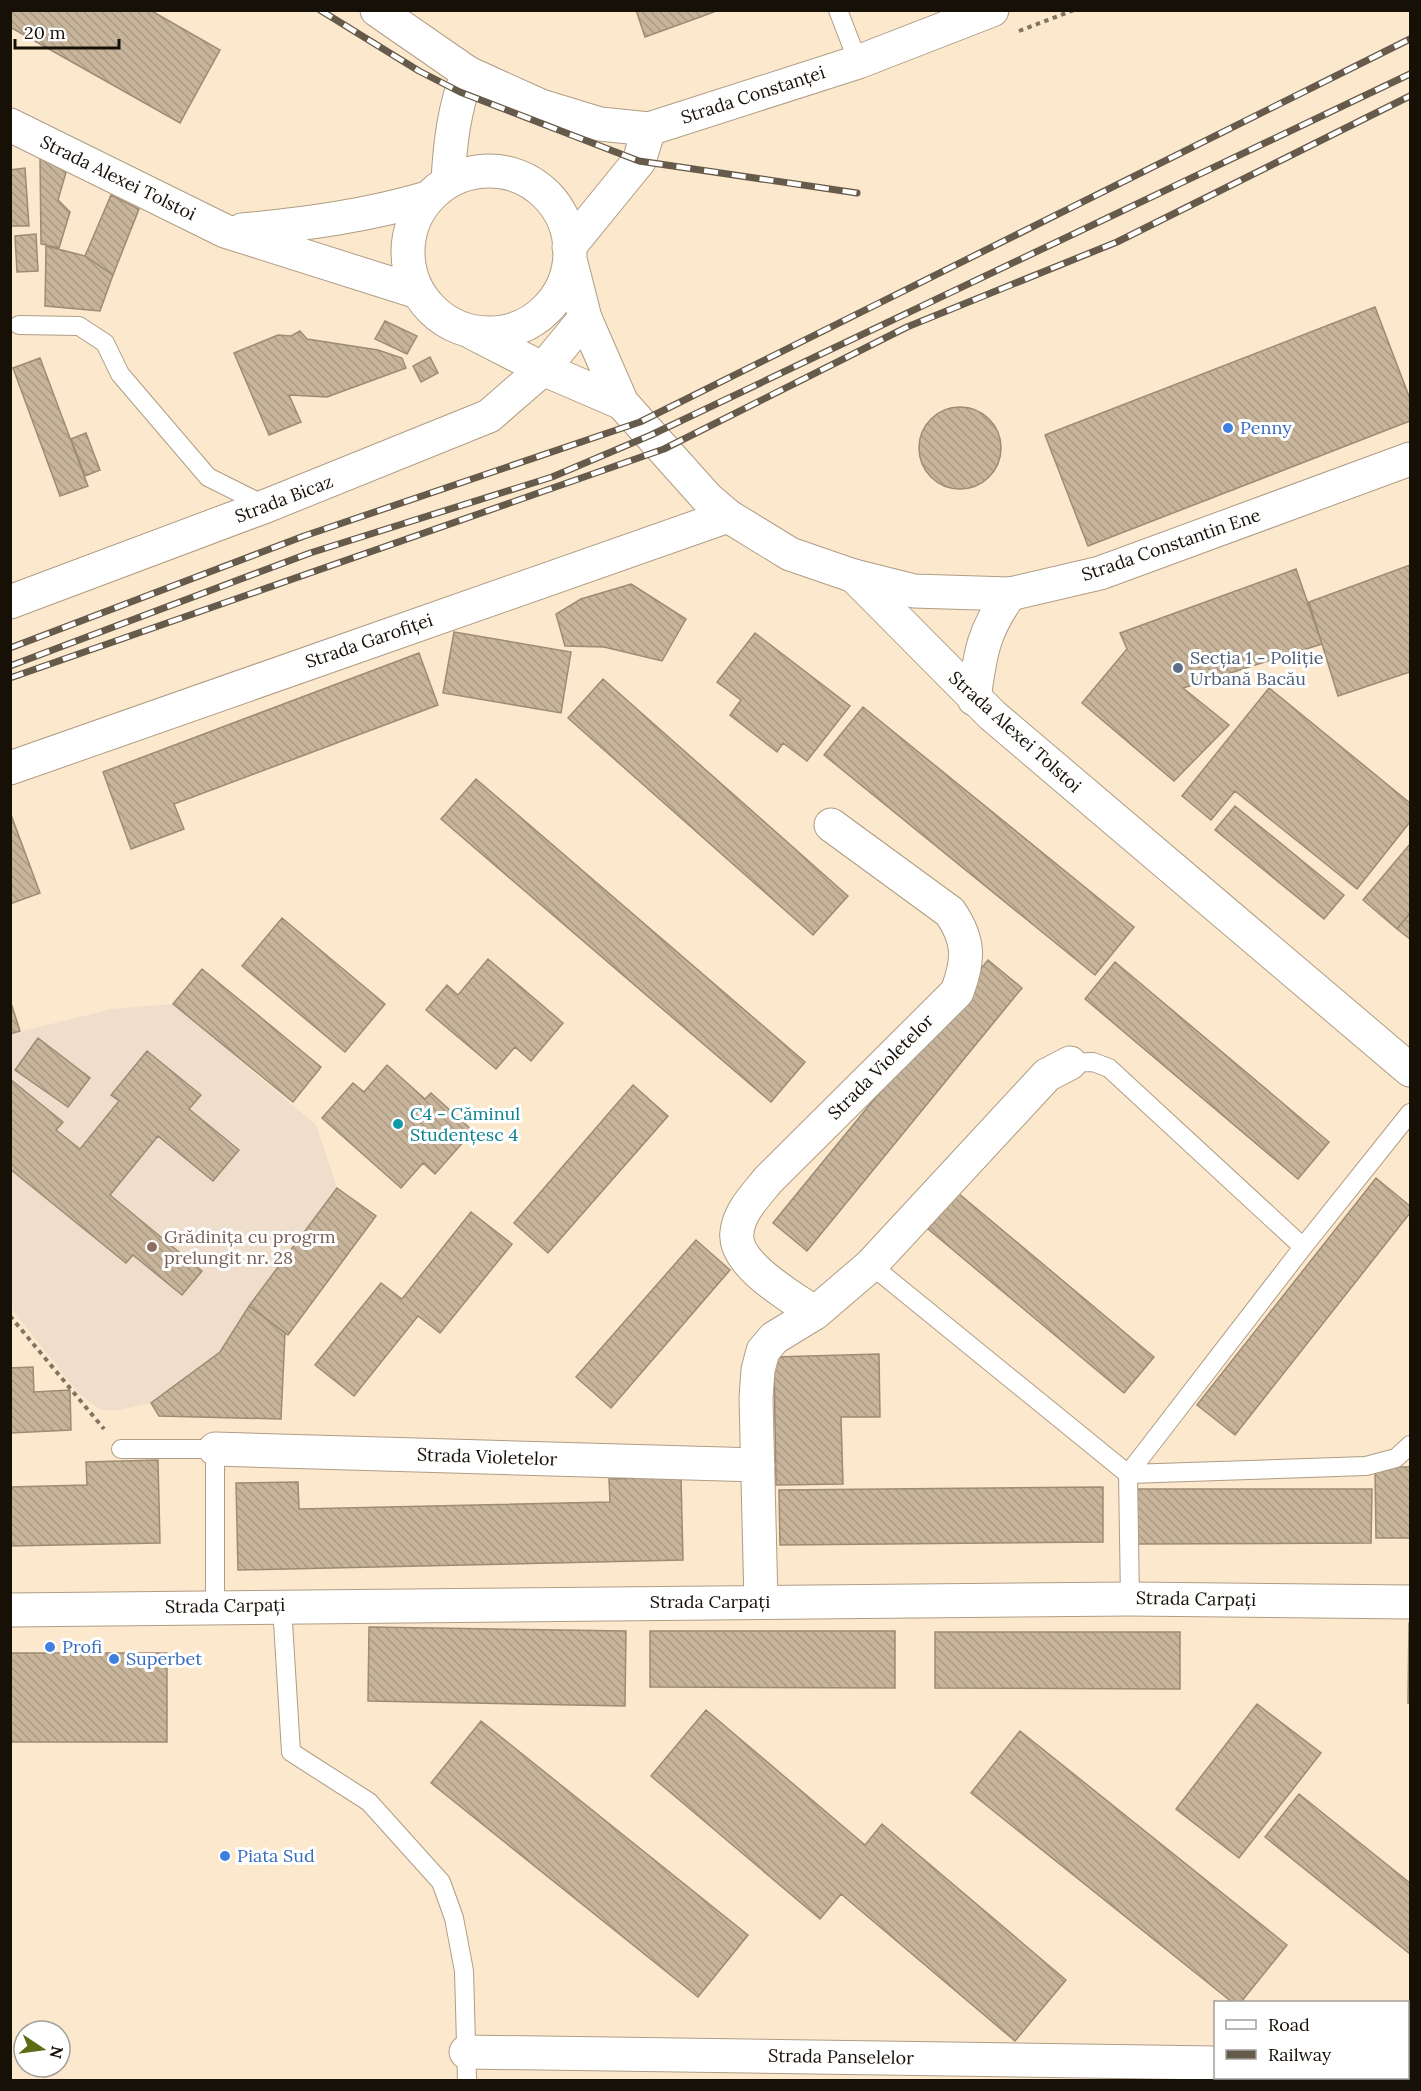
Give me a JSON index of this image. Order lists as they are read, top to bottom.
{
  "streets": {
    "street": [
      "Strada Constanței",
      "Strada Alexei Tolstoi",
      "Strada Bicaz",
      "Strada Constantin Ene",
      "Strada Garofiței",
      "Strada Violetelor",
      "Strada Carpați",
      "Strada Panselelor"
    ]
  },
  "crossings": [
    ["Strada Alexei Tolstoi", "Strada Bicaz"],
    ["Strada Alexei Tolstoi", "Strada Constantin Ene"],
    ["Strada Alexei Tolstoi", "Strada Garofiței"]
  ],
  "places": [
    "Penny",
    "Secția 1 - Poliție Urbană Bacău",
    "C4 - Căminul Studențesc 4",
    "Grădinița cu progrm prelungit nr. 28",
    "Profi",
    "Superbet",
    "Piata Sud"
  ],
  "legend": ["Road", "Railway"],
  "scale_bar": "20 m",
  "north": "right"
}
